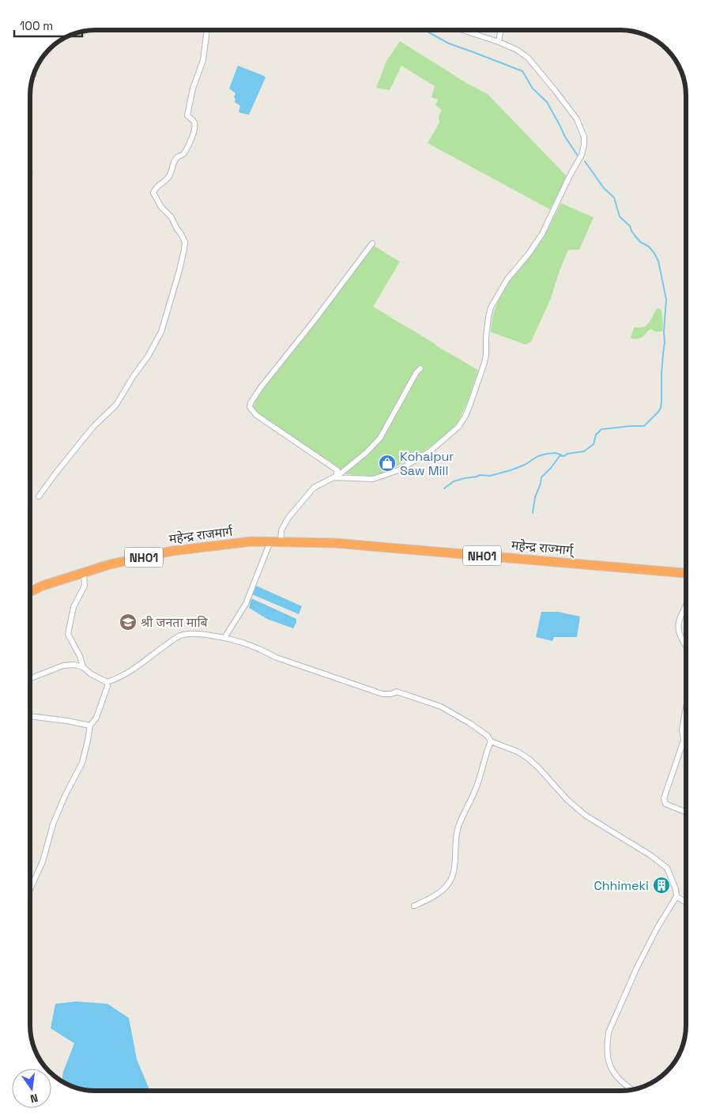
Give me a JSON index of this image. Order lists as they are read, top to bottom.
{
  "streets": {
    "highway": ["महेन्द्र राजमार्ग", "महेन्द्र राज्मार्ग्", "NH01"]
  },
  "crossings": [
    ["महेन्द्र राजमार्ग", "महेन्द्र राज्मार्ग्"]
  ],
  "places": {
    "shop": ["Kohalpur Saw Mill"],
    "school or university": ["श्री जनता माबि"],
    "building": ["Chhimeki"]
  },
  "scale_bar": "100 m",
  "north": "bottom"
}
